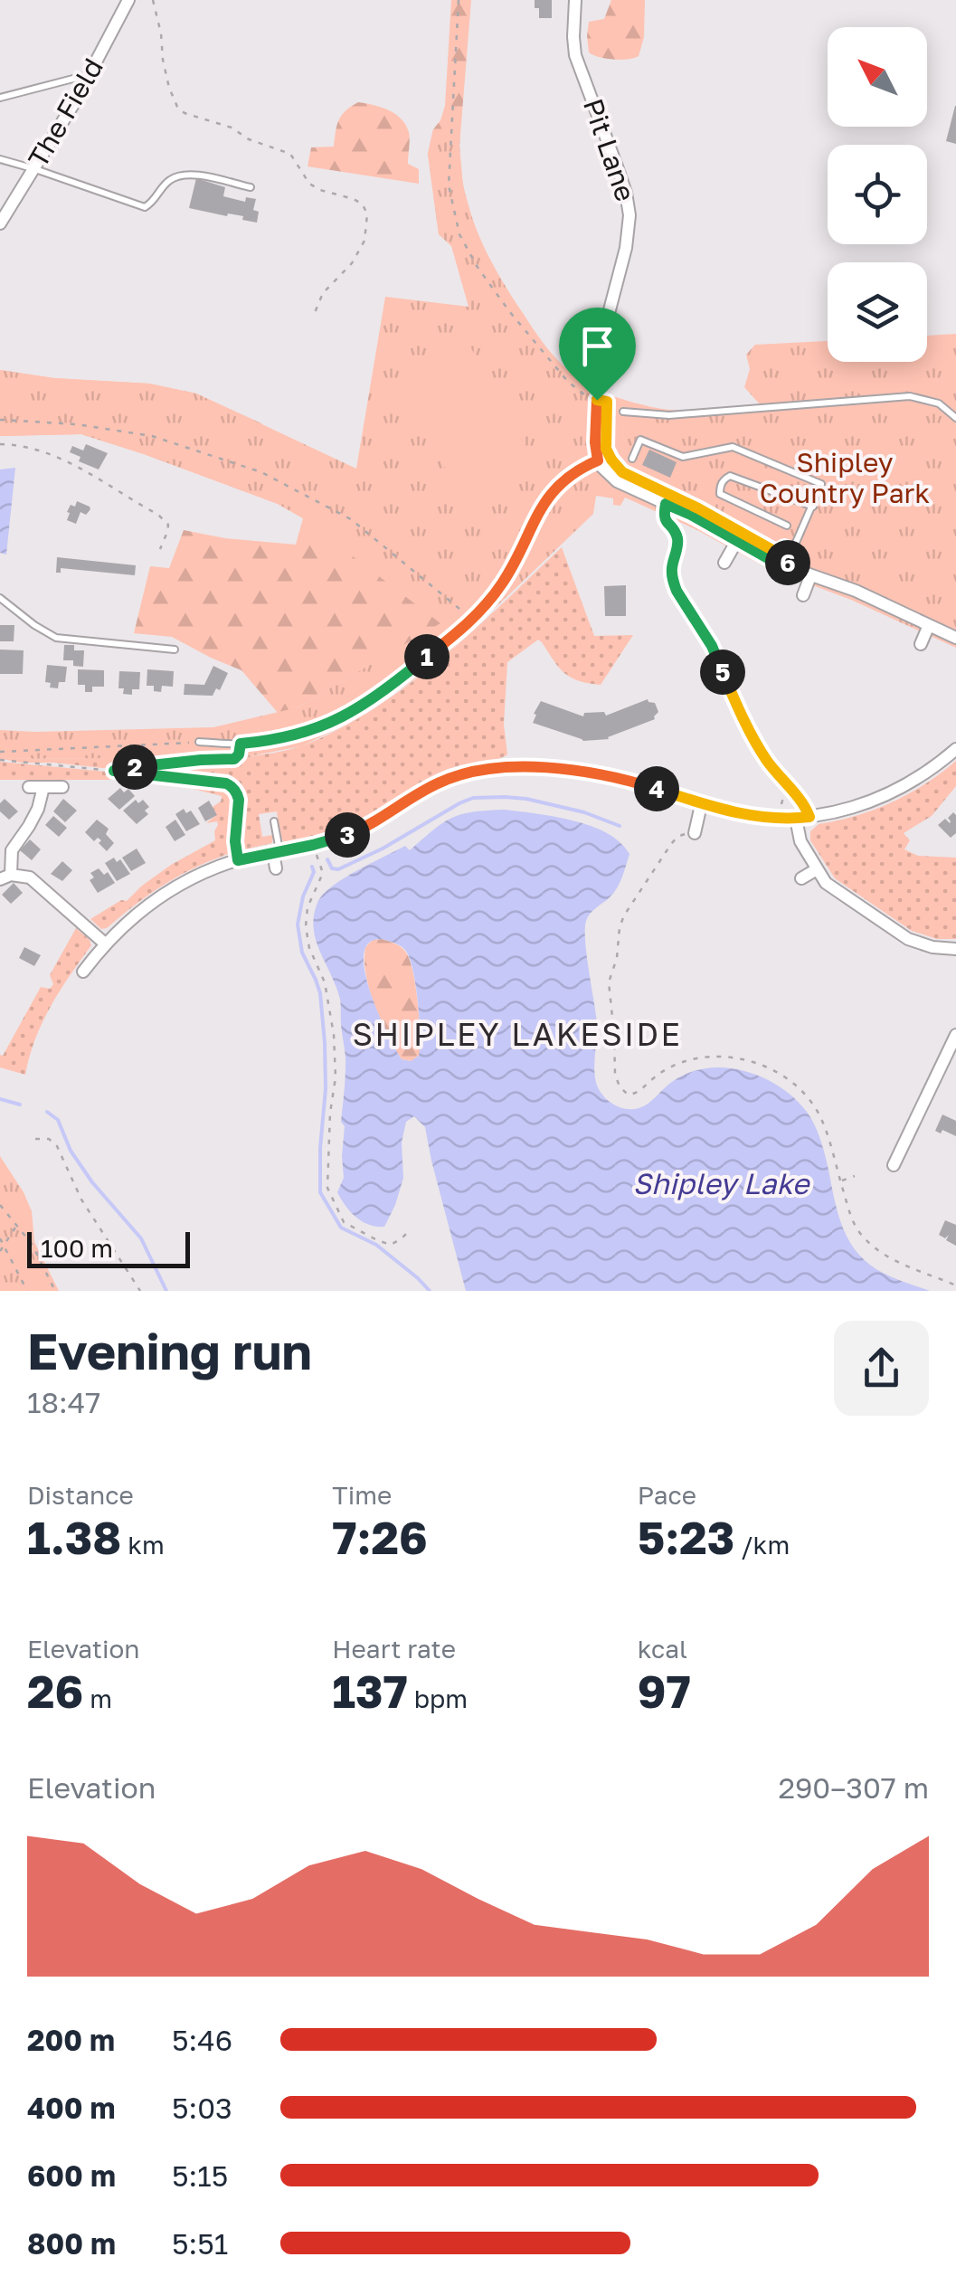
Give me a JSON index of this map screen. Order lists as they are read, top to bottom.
{
  "streets": {
    "street": ["The Field", "Pit Lane"]
  },
  "districts": ["SHIPLEY LAKESIDE"],
  "water": ["Shipley Lake"],
  "parks": ["Shipley Country Park"],
  "scale_bar": "100 m",
  "north": "top left",
  "page": {
    "pins": [
      "6",
      "1",
      "5",
      "2",
      "4",
      "3"
    ],
    "scale": "100 m",
    "heading": ["Evening run", "18:47"],
    "stats": [
      ["Distance", "1.38 km"],
      ["Time", "7:26"],
      ["Pace", "5:23 /km"],
      ["Elevation", "26 m"],
      ["Heart rate", "137 bpm"],
      ["kcal", "97"]
    ],
    "chart": ["Elevation", "290–307 m"],
    "list": [
      {
        "name": "200 m",
        "note": "5:46"
      },
      {
        "name": "400 m",
        "note": "5:03"
      },
      {
        "name": "600 m",
        "note": "5:15"
      },
      {
        "name": "800 m",
        "note": "5:51"
      }
    ]
  }
}
